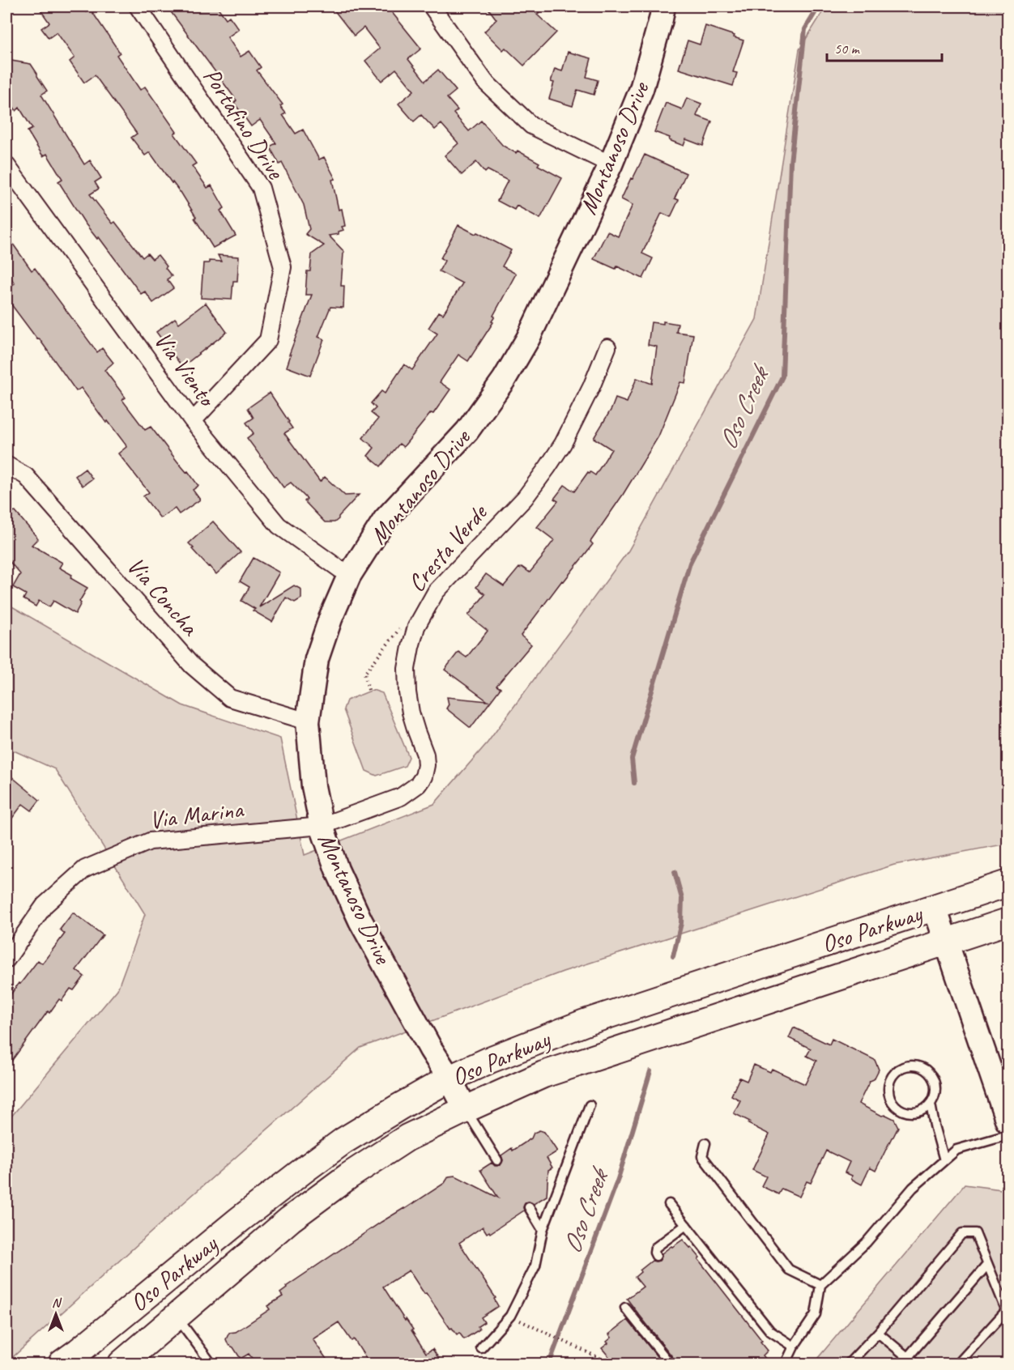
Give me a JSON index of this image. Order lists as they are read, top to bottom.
{
  "streets": {
    "main road": ["Oso Parkway"],
    "street": [
      "Portafino Drive",
      "Montanoso Drive",
      "Via Viento",
      "Cresta Verde",
      "Via Concha",
      "Via Marina"
    ]
  },
  "crossings": [
    ["Portafino Drive", "Via Viento"],
    ["Montanoso Drive", "Via Viento"],
    ["Montanoso Drive", "Cresta Verde"],
    ["Montanoso Drive", "Via Concha"],
    ["Montanoso Drive", "Via Marina"],
    ["Montanoso Drive", "Oso Parkway"],
    ["Cresta Verde", "Via Marina"]
  ],
  "water": ["Oso Creek"],
  "scale_bar": "50 m",
  "north": "top"
}
